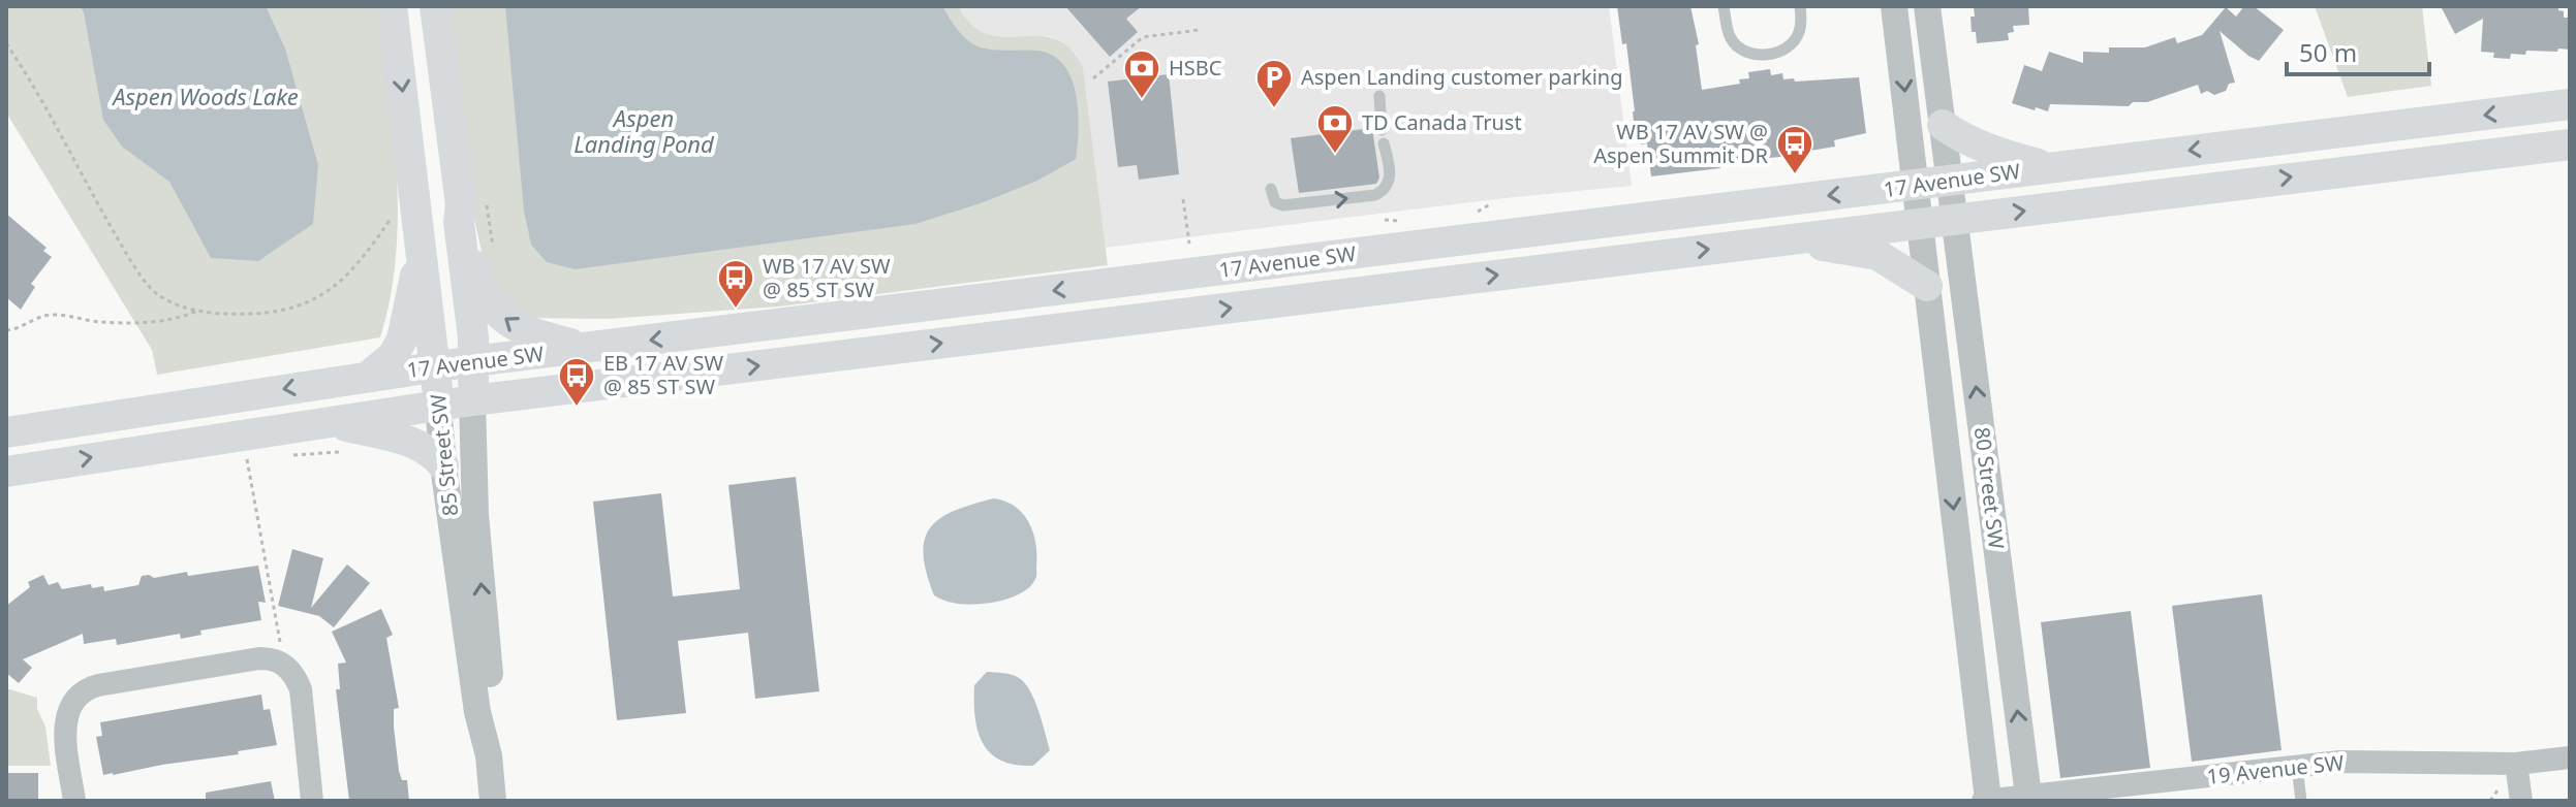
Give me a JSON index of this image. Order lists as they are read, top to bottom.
{
  "streets": {
    "main road": ["17 Avenue SW", "85 Street SW"],
    "street": ["80 Street SW", "19 Avenue SW"]
  },
  "crossings": [
    ["17 Avenue SW", "85 Street SW"],
    ["17 Avenue SW", "80 Street SW"],
    ["80 Street SW", "19 Avenue SW"]
  ],
  "water": ["Aspen Woods Lake", "Aspen Landing Pond"],
  "places": {
    "bank": ["HSBC", "TD Canada Trust"],
    "parking": ["Aspen Landing customer parking"],
    "bus stop": ["WB 17 AV SW @ Aspen Summit DR", "WB 17 AV SW @ 85 ST SW", "EB 17 AV SW @ 85 ST SW"]
  },
  "scale_bar": "50 m"
}
